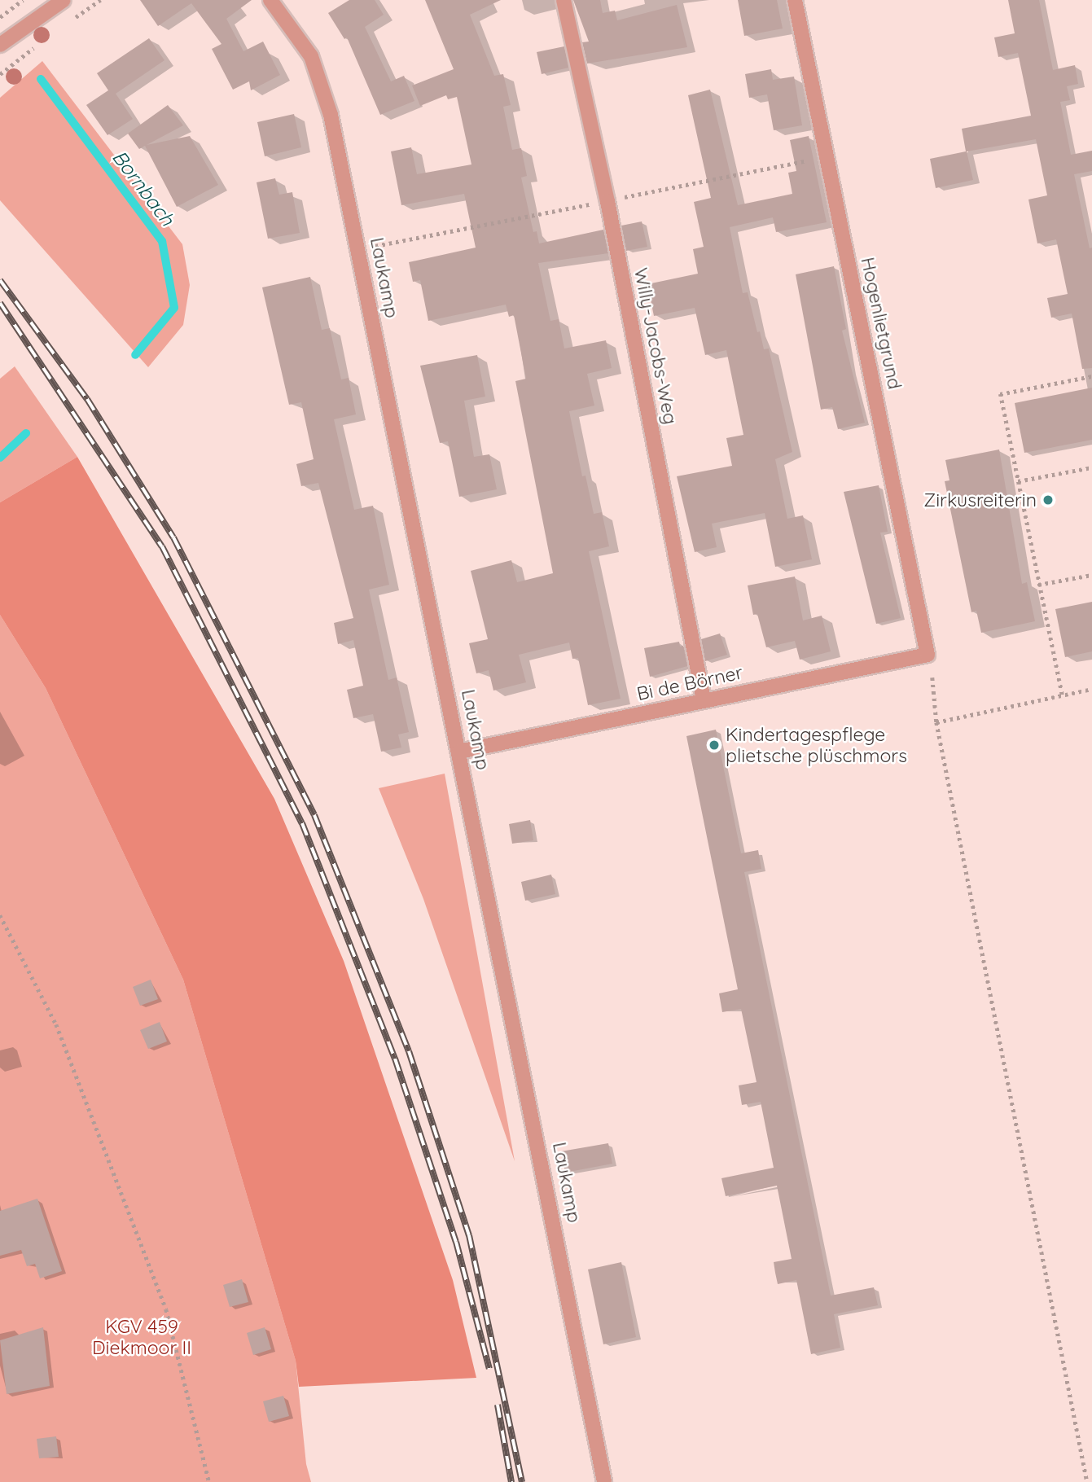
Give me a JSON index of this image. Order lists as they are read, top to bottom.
{
  "streets": {
    "street": [
      "Laukamp",
      "Hogenlietgrund",
      "Willy-Jacobs-Weg",
      "Bi de Börner"
    ]
  },
  "crossings": [
    ["Laukamp", "Bi de Börner"],
    ["Hogenlietgrund", "Bi de Börner"],
    ["Willy-Jacobs-Weg", "Bi de Börner"]
  ],
  "water": ["Bornbach"],
  "parks": ["KGV 459 Diekmoor II"],
  "places": ["Zirkusreiterin", "Kindertagespflege plietsche plüschmors"]
}
